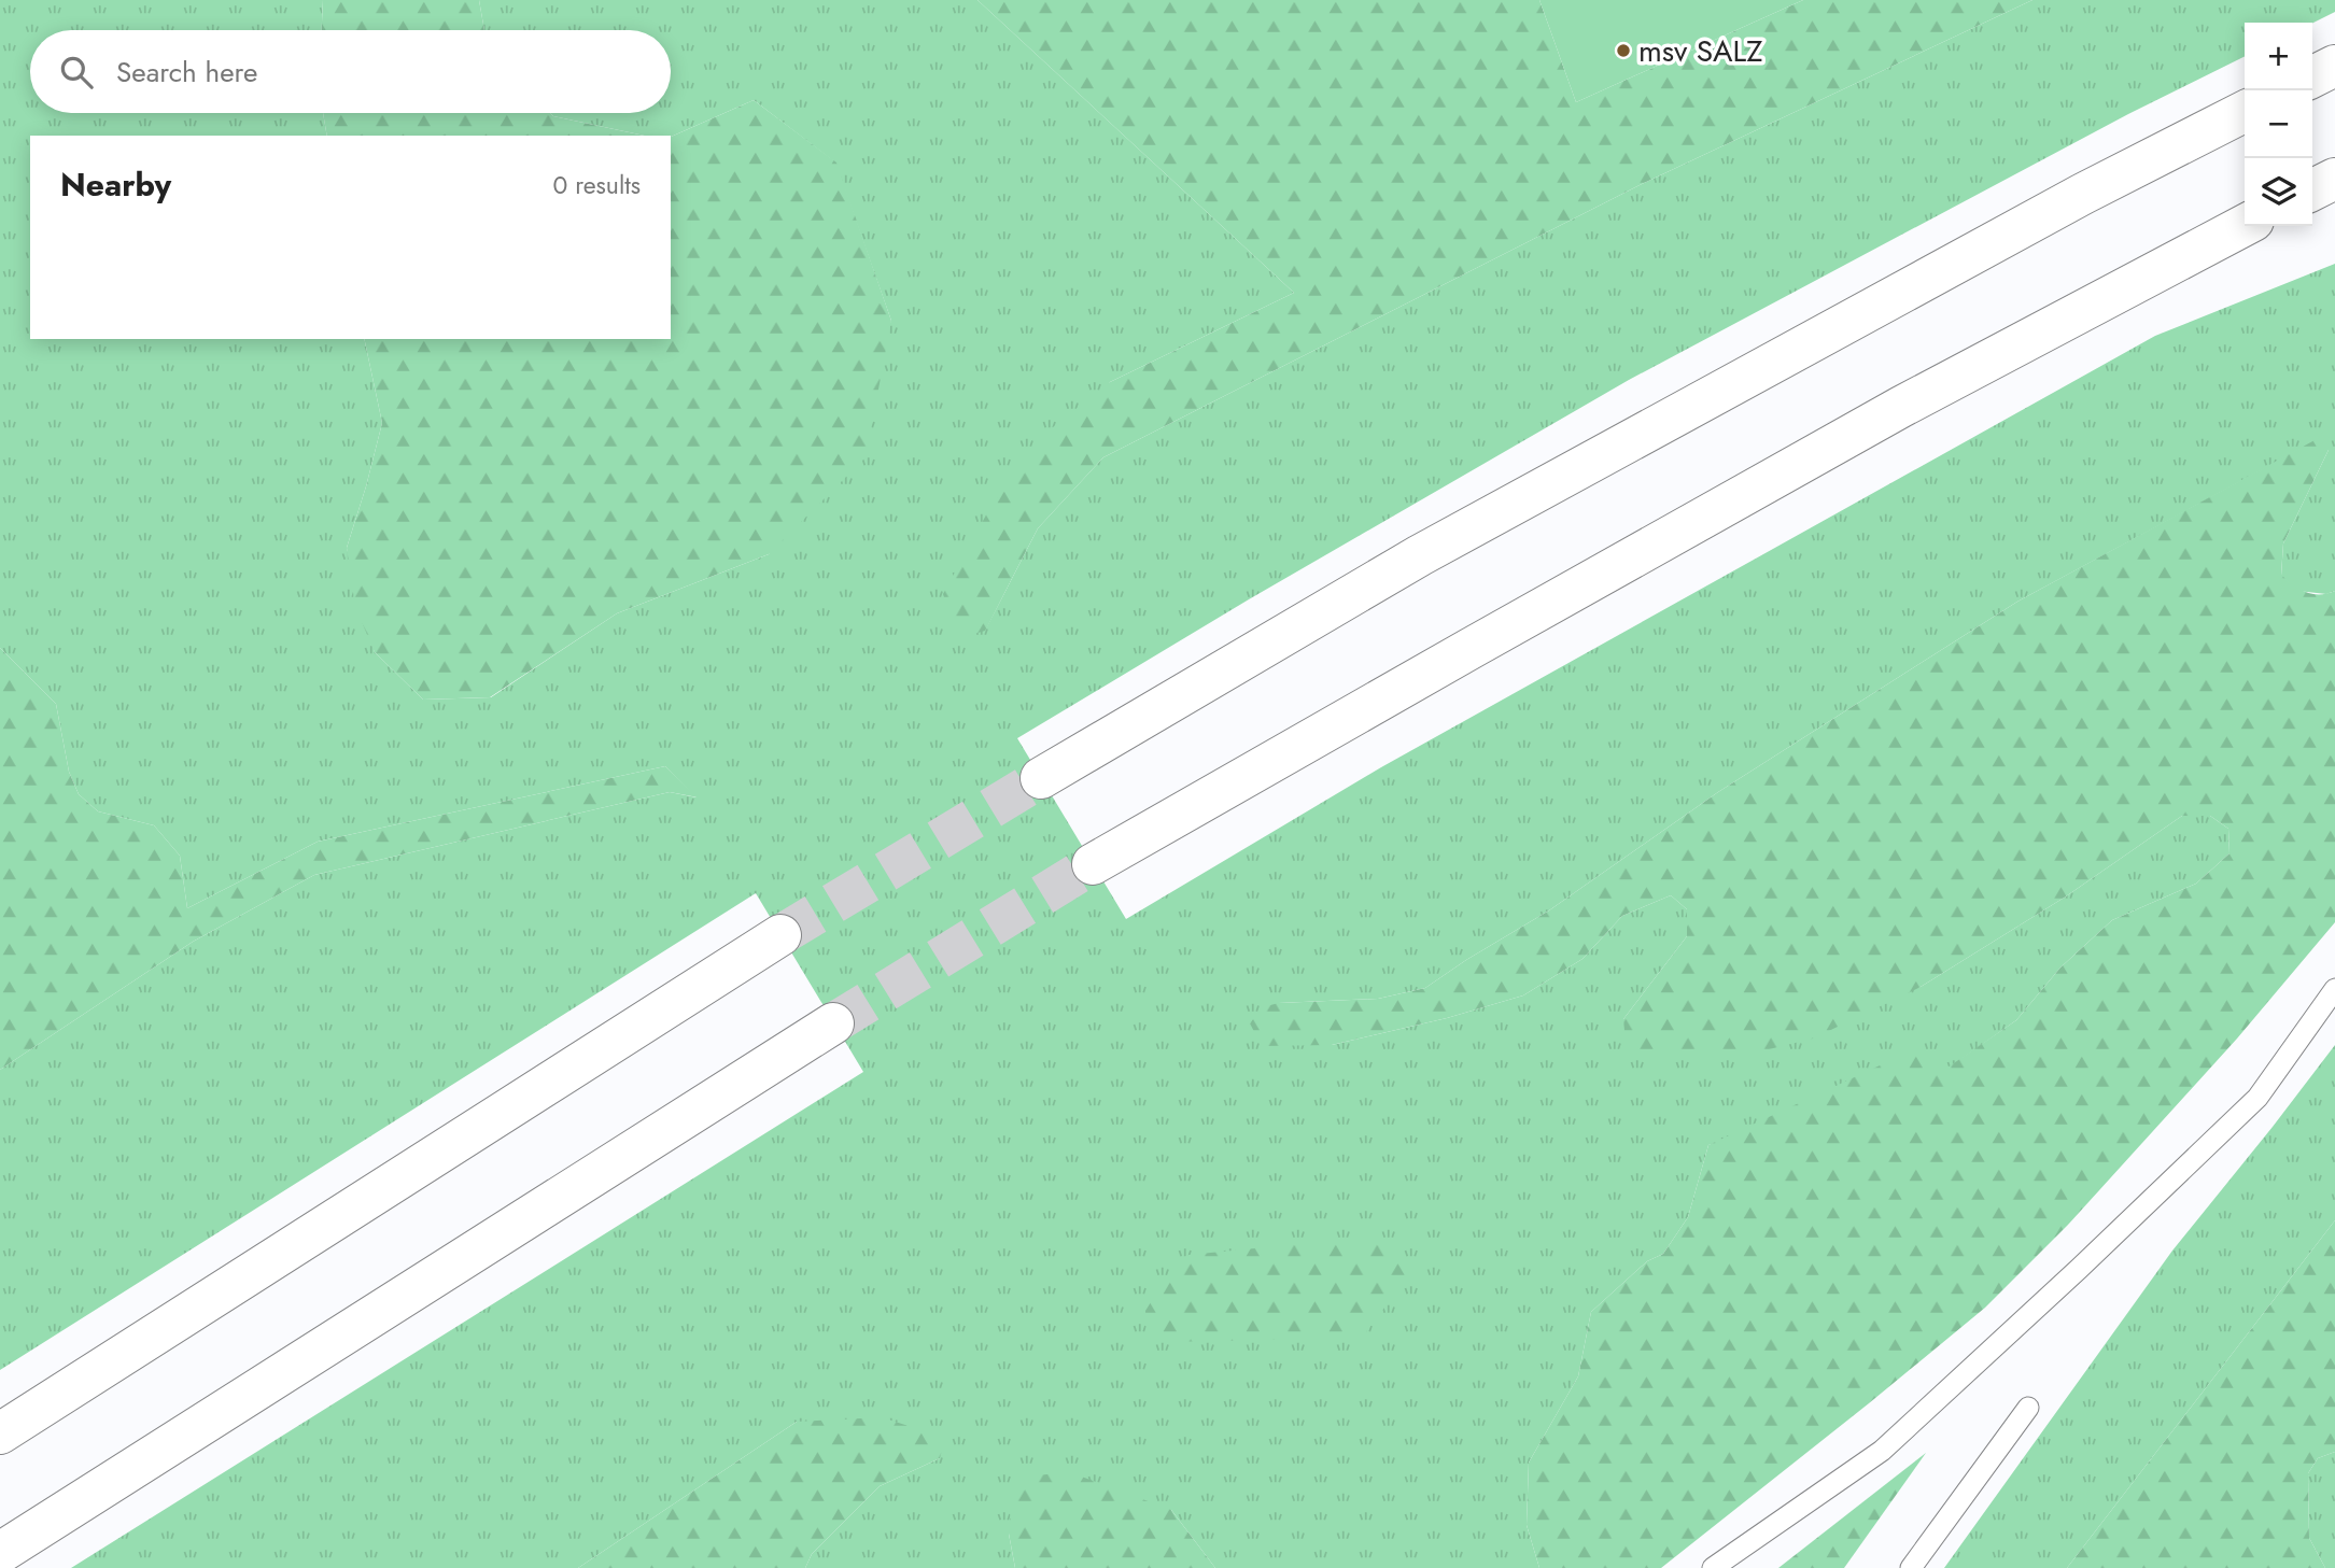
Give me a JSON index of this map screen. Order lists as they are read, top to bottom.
{
  "places": ["msv SALZ"],
  "page": {
    "map_buttons": ["+", "−"],
    "search": "Search here",
    "heading": ["Nearby", "0 results"]
  }
}
